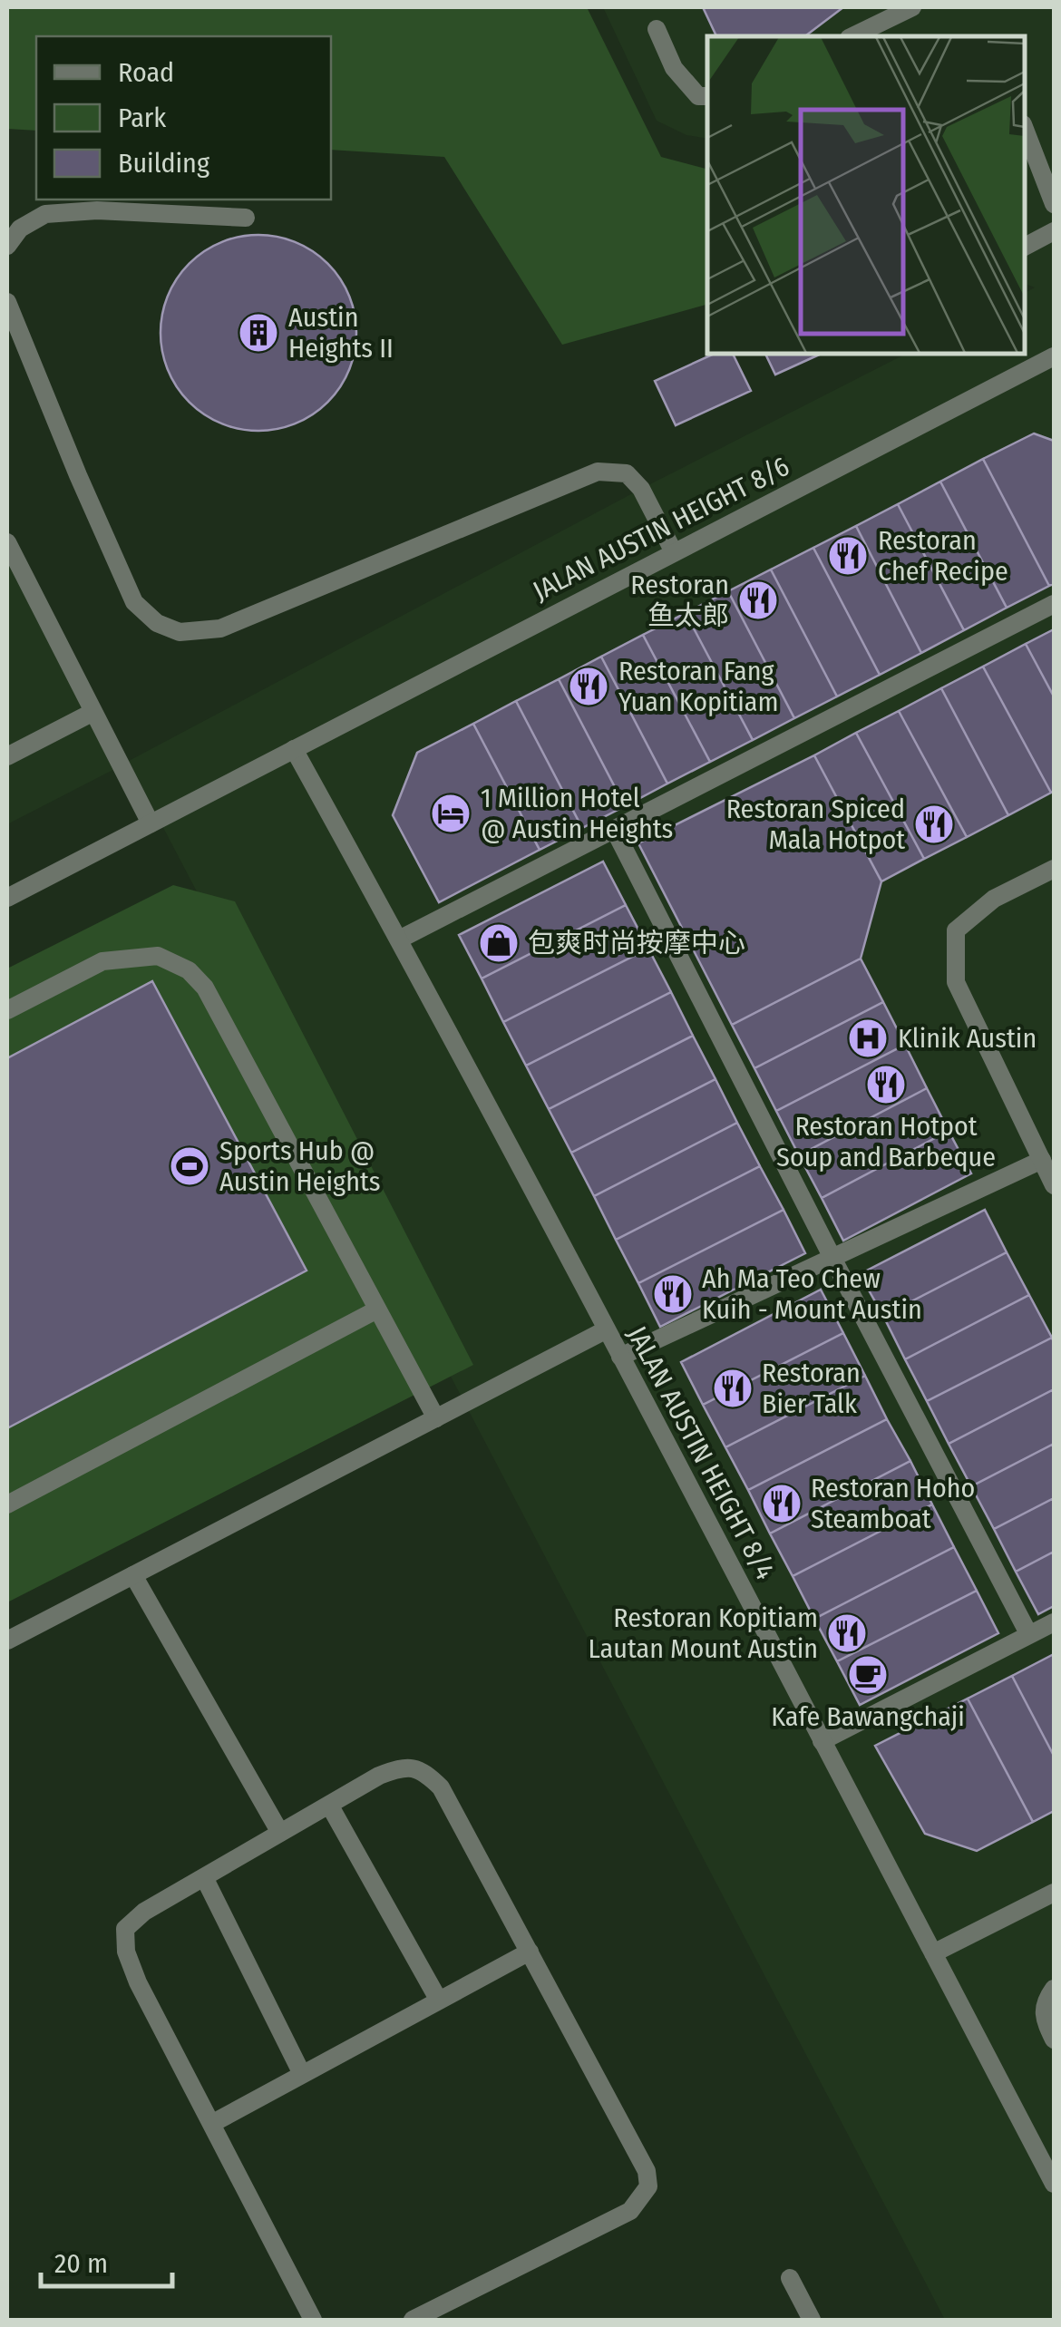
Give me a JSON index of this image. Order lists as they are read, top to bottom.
{
  "streets": {
    "street": ["JALAN AUSTIN HEIGHT 8/6", "JALAN AUSTIN HEIGHT 8/4"]
  },
  "crossings": [
    ["JALAN AUSTIN HEIGHT 8/6", "JALAN AUSTIN HEIGHT 8/4"]
  ],
  "places": {
    "building": ["Austin Heights II"],
    "restaurant": [
      "Restoran Chef Recipe",
      "Restoran 鱼太郎",
      "Restoran Fang Yuan Kopitiam",
      "Restoran Spiced Mala Hotpot",
      "Restoran Hotpot Soup and Barbeque",
      "Ah Ma Teo Chew Kuih - Mount Austin",
      "Restoran Bier Talk",
      "Restoran Hoho Steamboat",
      "Restoran Kopitiam Lautan Mount Austin"
    ],
    "hotel": ["1 Million Hotel @ Austin Heights"],
    "shop": ["包爽时尚按摩中心"],
    "hospital": ["Klinik Austin"],
    "sports": ["Sports Hub @ Austin Heights"],
    "cafe": ["Kafe Bawangchaji"]
  },
  "legend": ["Road", "Park", "Building"],
  "scale_bar": "20 m"
}
